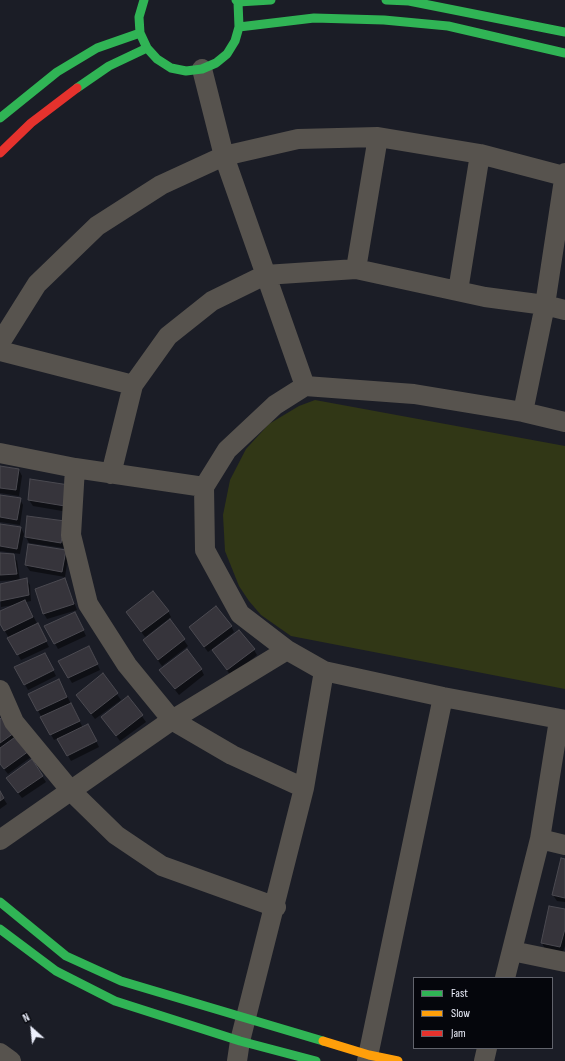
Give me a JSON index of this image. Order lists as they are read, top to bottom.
{
  "legend": ["Fast", "Slow", "Jam"],
  "north": "top left"
}
